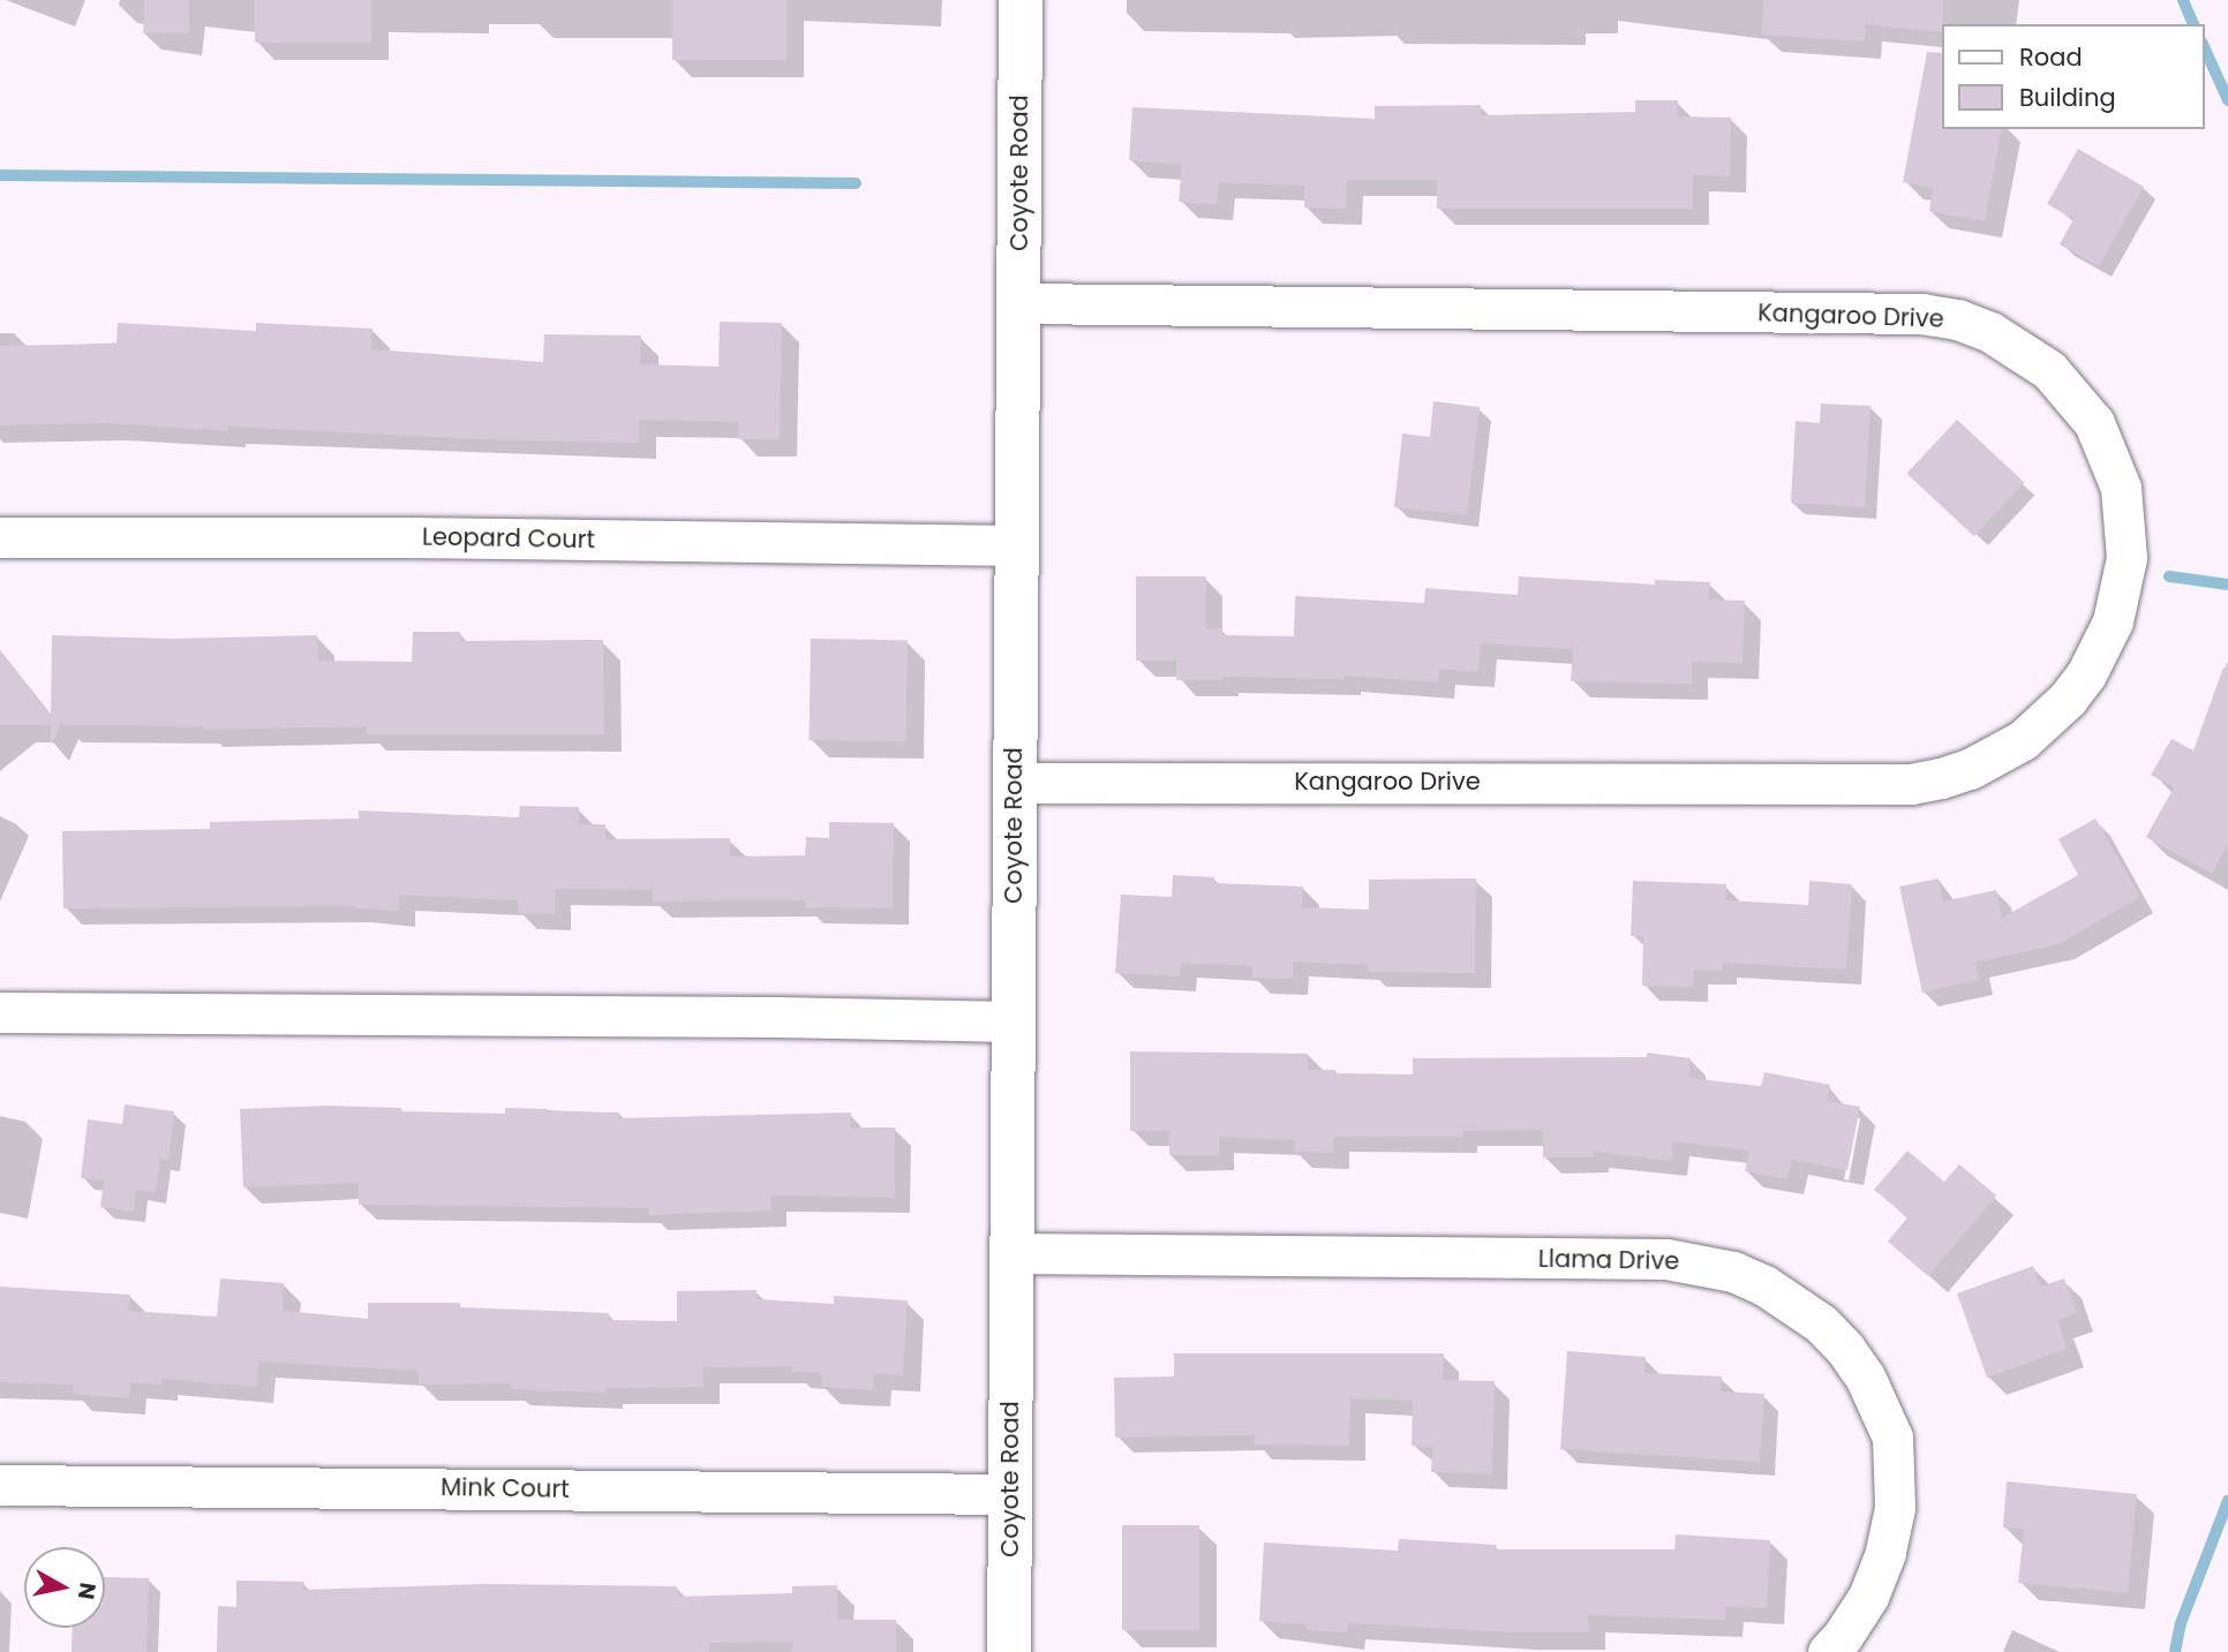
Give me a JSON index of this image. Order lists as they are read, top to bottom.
{
  "streets": {
    "street": [
      "Coyote Road",
      "Kangaroo Drive",
      "Leopard Court",
      "Llama Drive",
      "Mink Court"
    ]
  },
  "crossings": [
    ["Coyote Road", "Kangaroo Drive"],
    ["Coyote Road", "Leopard Court"],
    ["Coyote Road", "Llama Drive"],
    ["Coyote Road", "Mink Court"]
  ],
  "legend": ["Road", "Building"],
  "north": "right"
}
